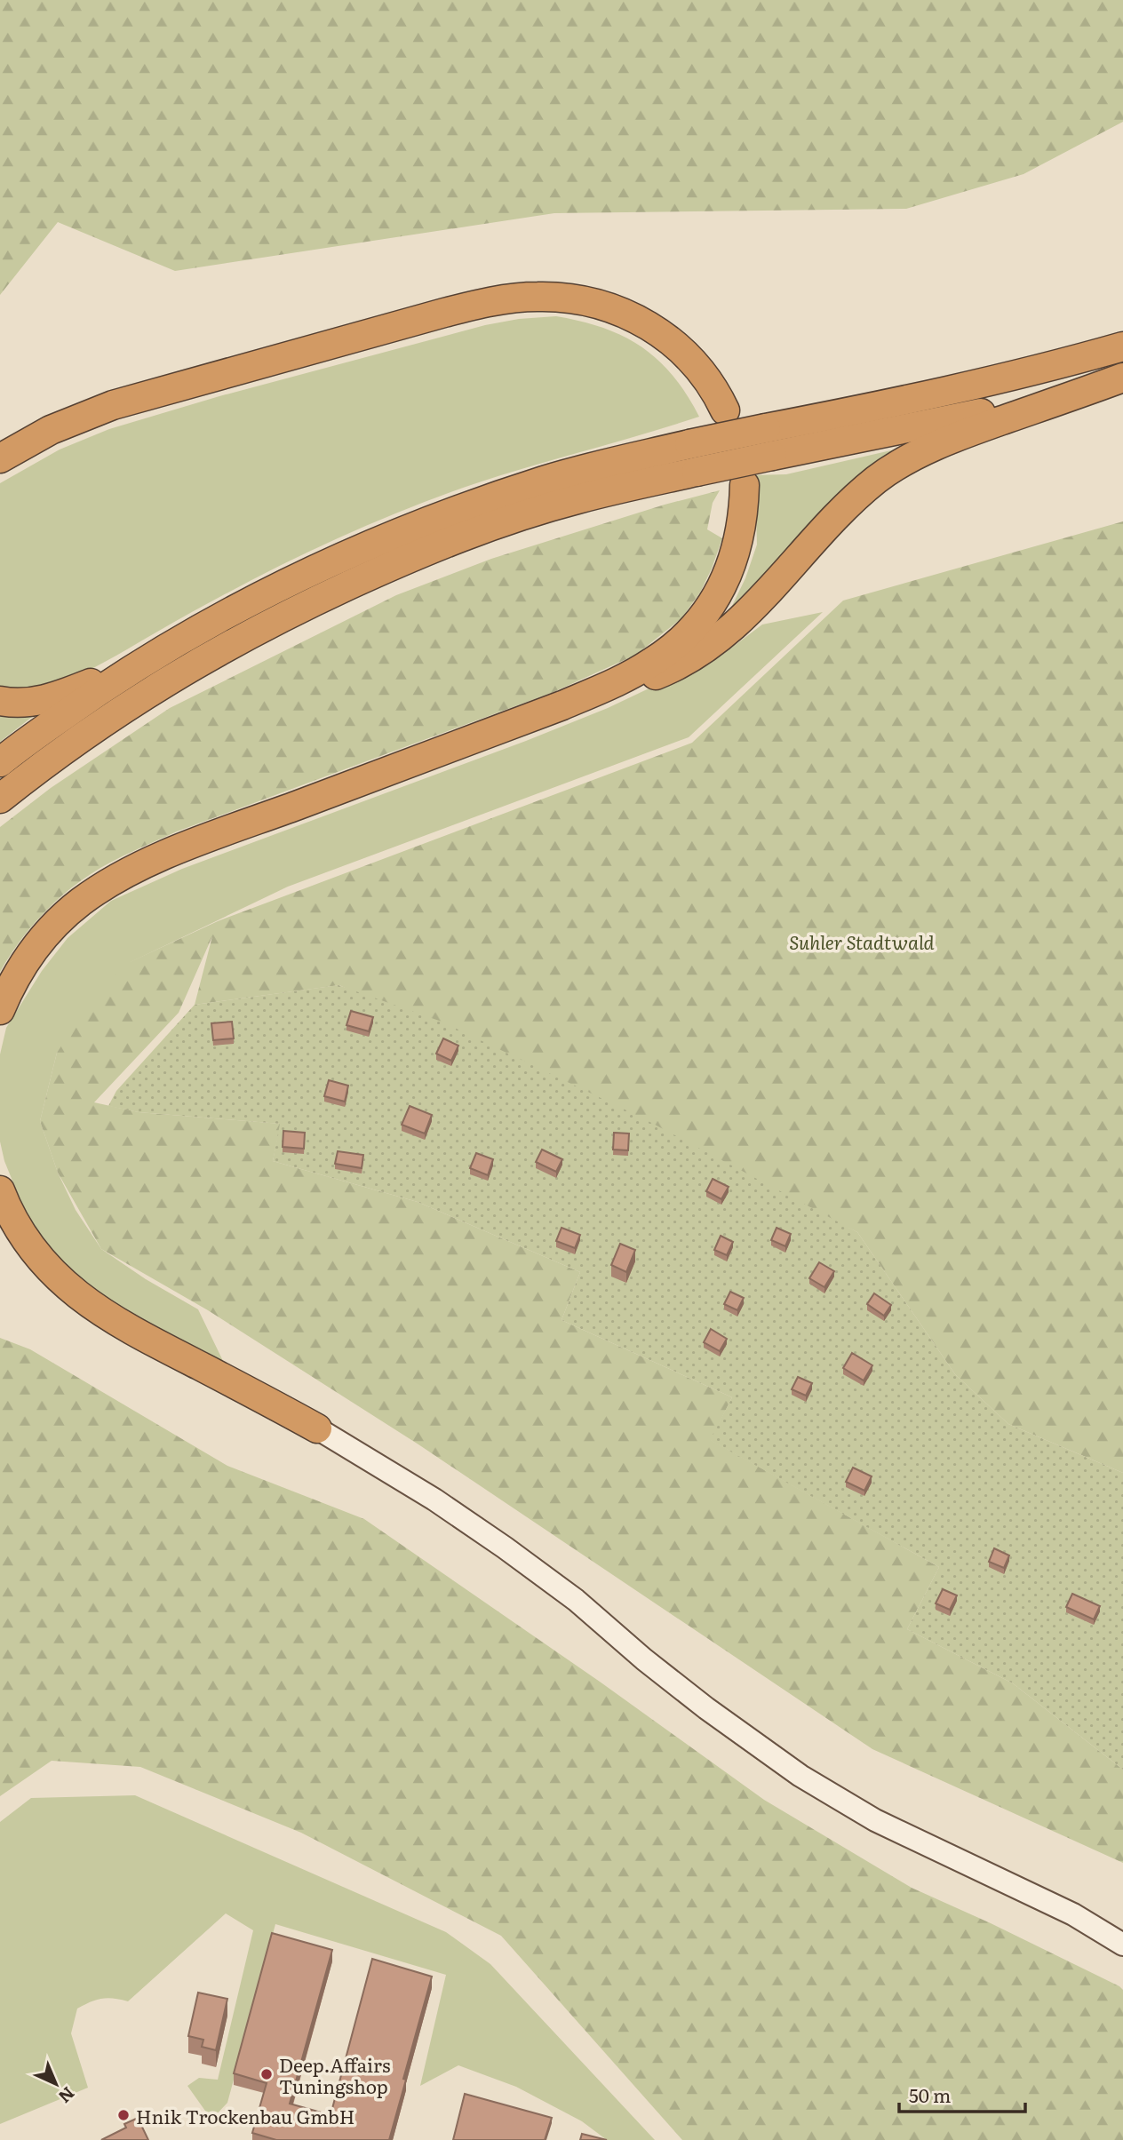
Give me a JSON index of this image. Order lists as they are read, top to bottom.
{
  "parks": ["Suhler Stadtwald"],
  "places": ["Deep.Affairs Tuningshop", "Hnik Trockenbau GmbH"],
  "scale_bar": "50 m",
  "north": "bottom right"
}
